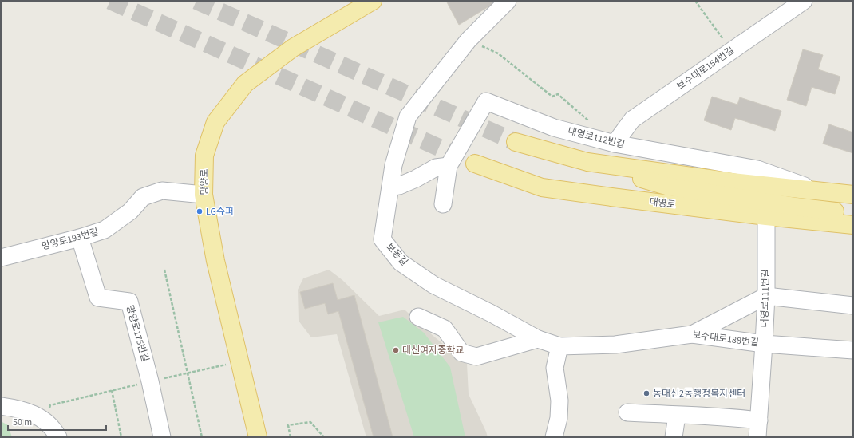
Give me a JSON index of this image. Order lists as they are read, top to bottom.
{
  "streets": {
    "main road": ["망양로", "대영로"],
    "street": [
      "보수대로154번길",
      "대영로112번길",
      "망양로193번길",
      "보동길",
      "대영로111번길",
      "망양로175번길",
      "보수대로188번길"
    ]
  },
  "crossings": [
    ["보수대로154번길", "대영로112번길"],
    ["망양로", "망양로193번길"],
    ["대영로", "대영로111번길"],
    ["망양로193번길", "망양로175번길"],
    ["보동길", "보수대로188번길"],
    ["대영로111번길", "보수대로188번길"]
  ],
  "places": ["LG슈퍼", "대신여자중학교", "동대신2동행정복지센터"],
  "scale_bar": "50 m"
}
